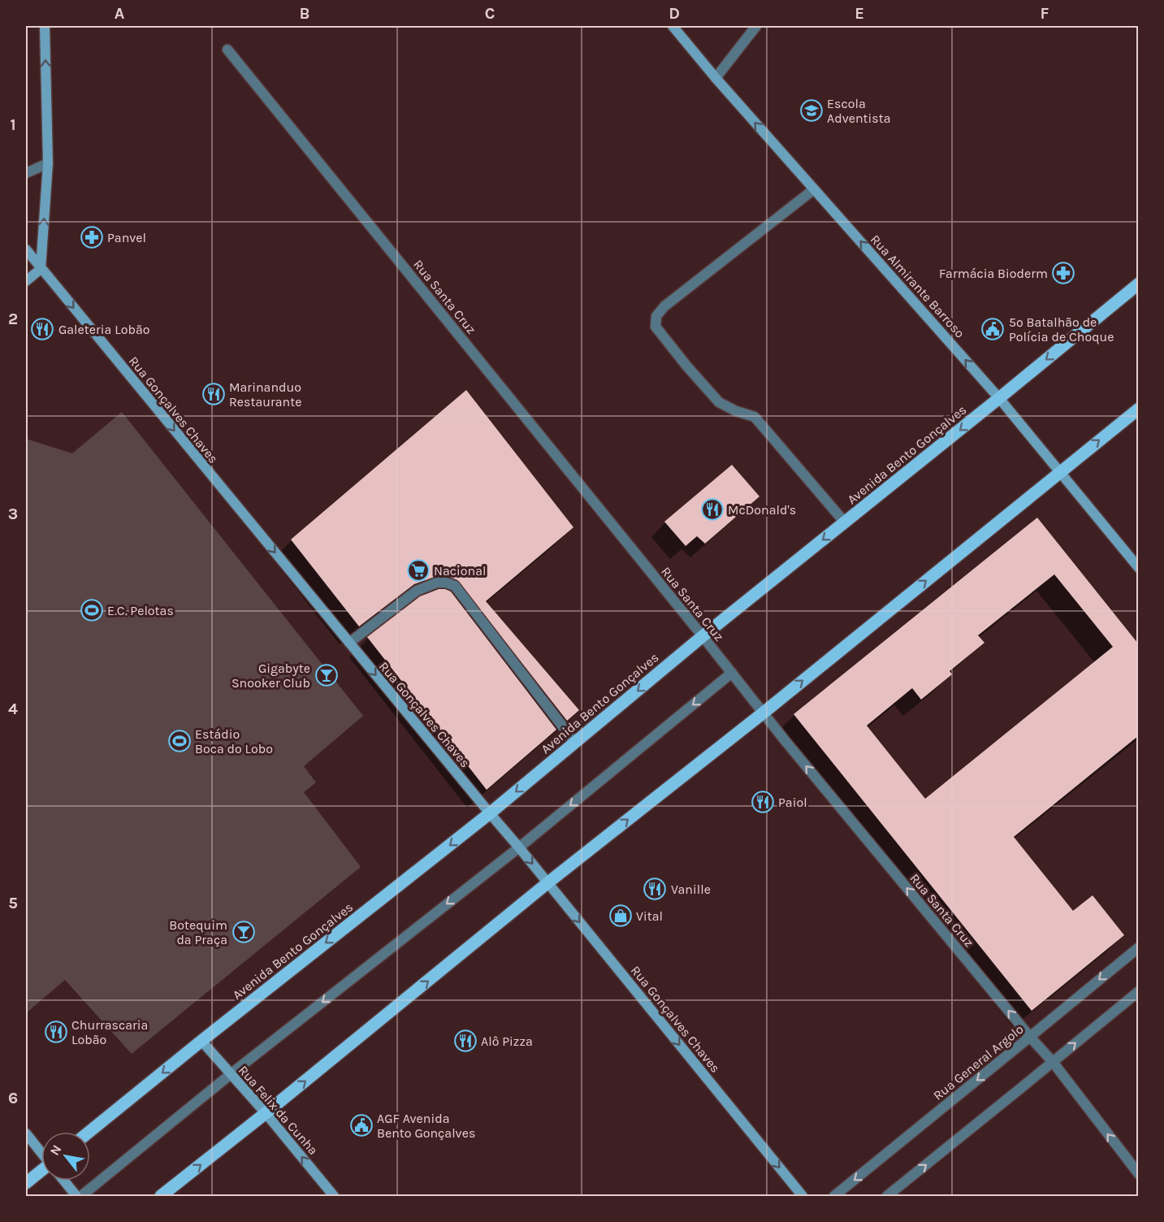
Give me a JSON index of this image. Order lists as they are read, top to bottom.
{
  "streets": {
    "main road": ["Avenida Bento Gonçalves"],
    "street": [
      "Rua Almirante Barroso",
      "Rua Santa Cruz",
      "Rua Gonçalves Chaves",
      "Rua General Argolo",
      "Rua Felix da Cunha"
    ]
  },
  "crossings": [
    ["Rua Almirante Barroso", "Avenida Bento Gonçalves"],
    ["Rua Santa Cruz", "Avenida Bento Gonçalves"],
    ["Rua Santa Cruz", "Rua General Argolo"],
    ["Rua Gonçalves Chaves", "Avenida Bento Gonçalves"],
    ["Avenida Bento Gonçalves", "Rua Felix da Cunha"]
  ],
  "one_way": [
    "Rua Almirante Barroso",
    "Rua Santa Cruz",
    "Rua Gonçalves Chaves",
    "Rua Felix da Cunha"
  ],
  "places": {
    "school or university": ["Escola Adventista"],
    "pharmacy": ["Panvel", "Farmácia Bioderm"],
    "restaurant": [
      "Galeteria Lobão",
      "Marinanduo Restaurante",
      "McDonald's",
      "Paiol",
      "Vanille",
      "Churrascaria Lobão",
      "Alô Pizza"
    ],
    "public building": ["5º Batalhão de Polícia de Choque", "AGF Avenida Bento Gonçalves"],
    "supermarket": ["Nacional"],
    "sports": ["E.C. Pelotas", "Estádio Boca do Lobo"],
    "bar": ["Gigabyte Snooker Club", "Botequim da Praça"],
    "shop": ["Vital"]
  },
  "north": "top left",
  "grid": {
    "columns": [
      "A",
      "B",
      "C",
      "D",
      "E",
      "F"
    ],
    "rows": [
      "1",
      "2",
      "3",
      "4",
      "5",
      "6"
    ]
  }
}
